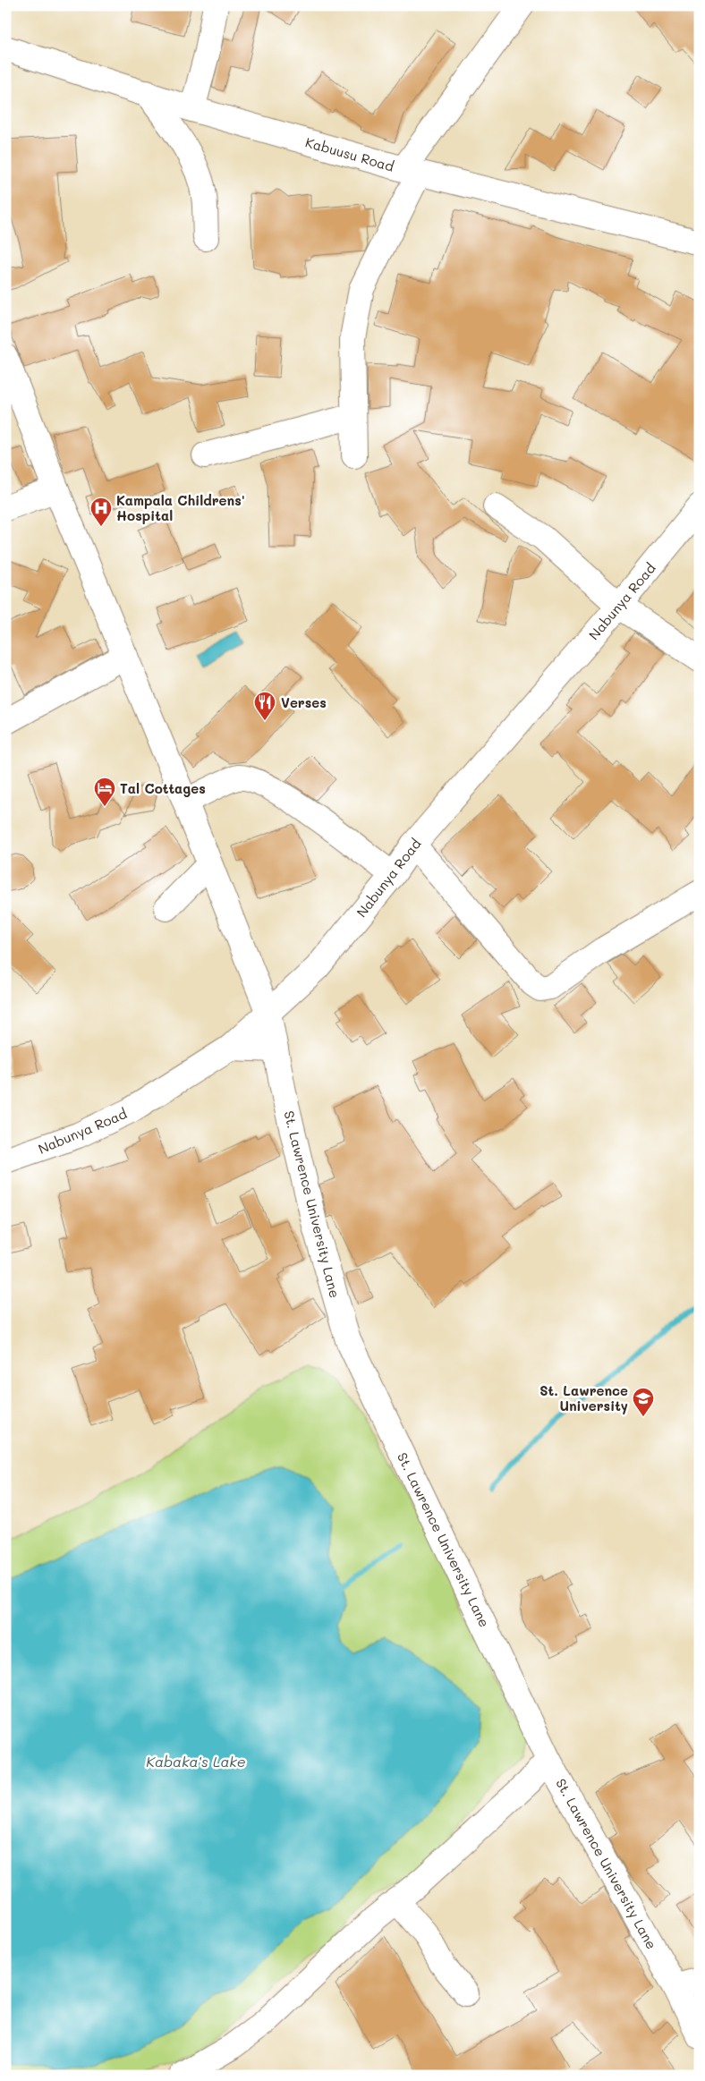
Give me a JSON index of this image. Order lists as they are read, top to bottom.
{
  "streets": {
    "street": ["Kabuusu Road", "Nabunya Road", "St. Lawrence University Lane"]
  },
  "crossings": [
    ["Nabunya Road", "St. Lawrence University Lane"]
  ],
  "water": ["Kabaka's Lake"],
  "places": {
    "hospital": ["Kampala Childrens' Hospital"],
    "restaurant": ["Verses"],
    "hotel": ["Tal Cottages"],
    "school or university": ["St. Lawrence University"]
  }
}
